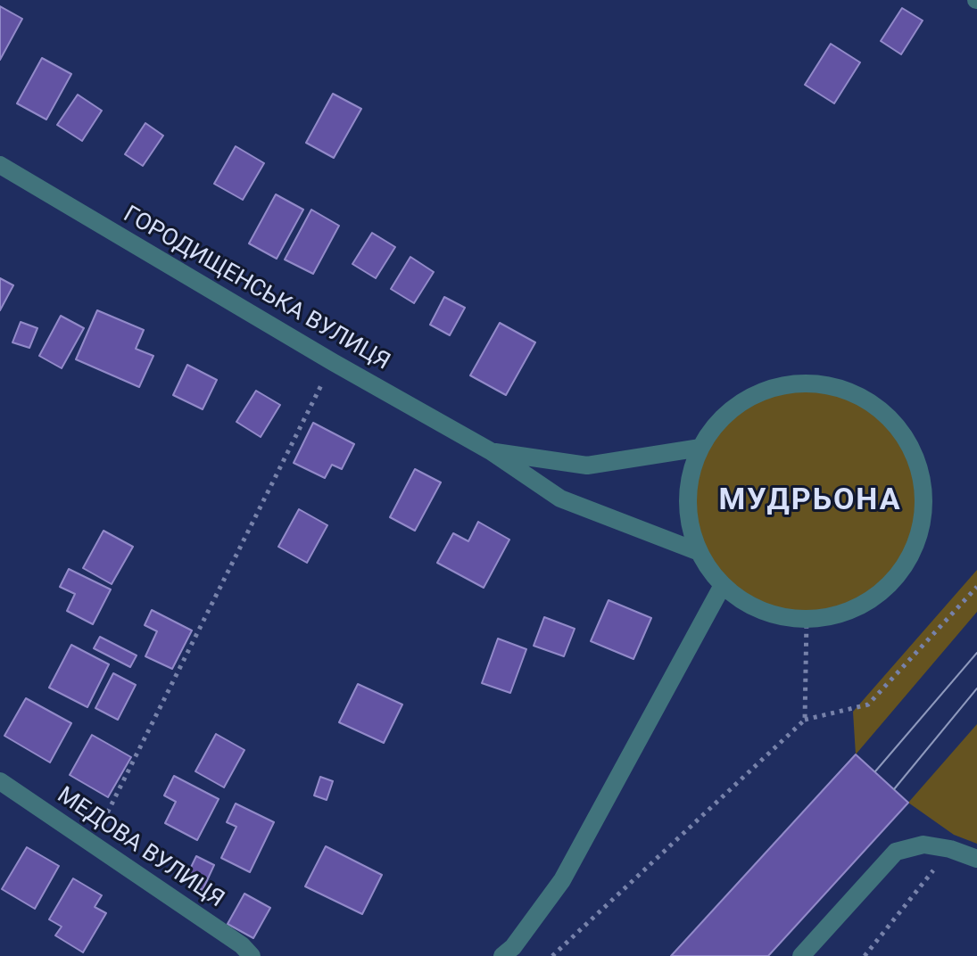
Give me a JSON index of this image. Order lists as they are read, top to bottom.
{
  "streets": {
    "street": ["ГОРОДИЩЕНСЬКА ВУЛИЦЯ", "МЕДОВА ВУЛИЦЯ"]
  },
  "districts": ["МУДРЬОНА"]
}
